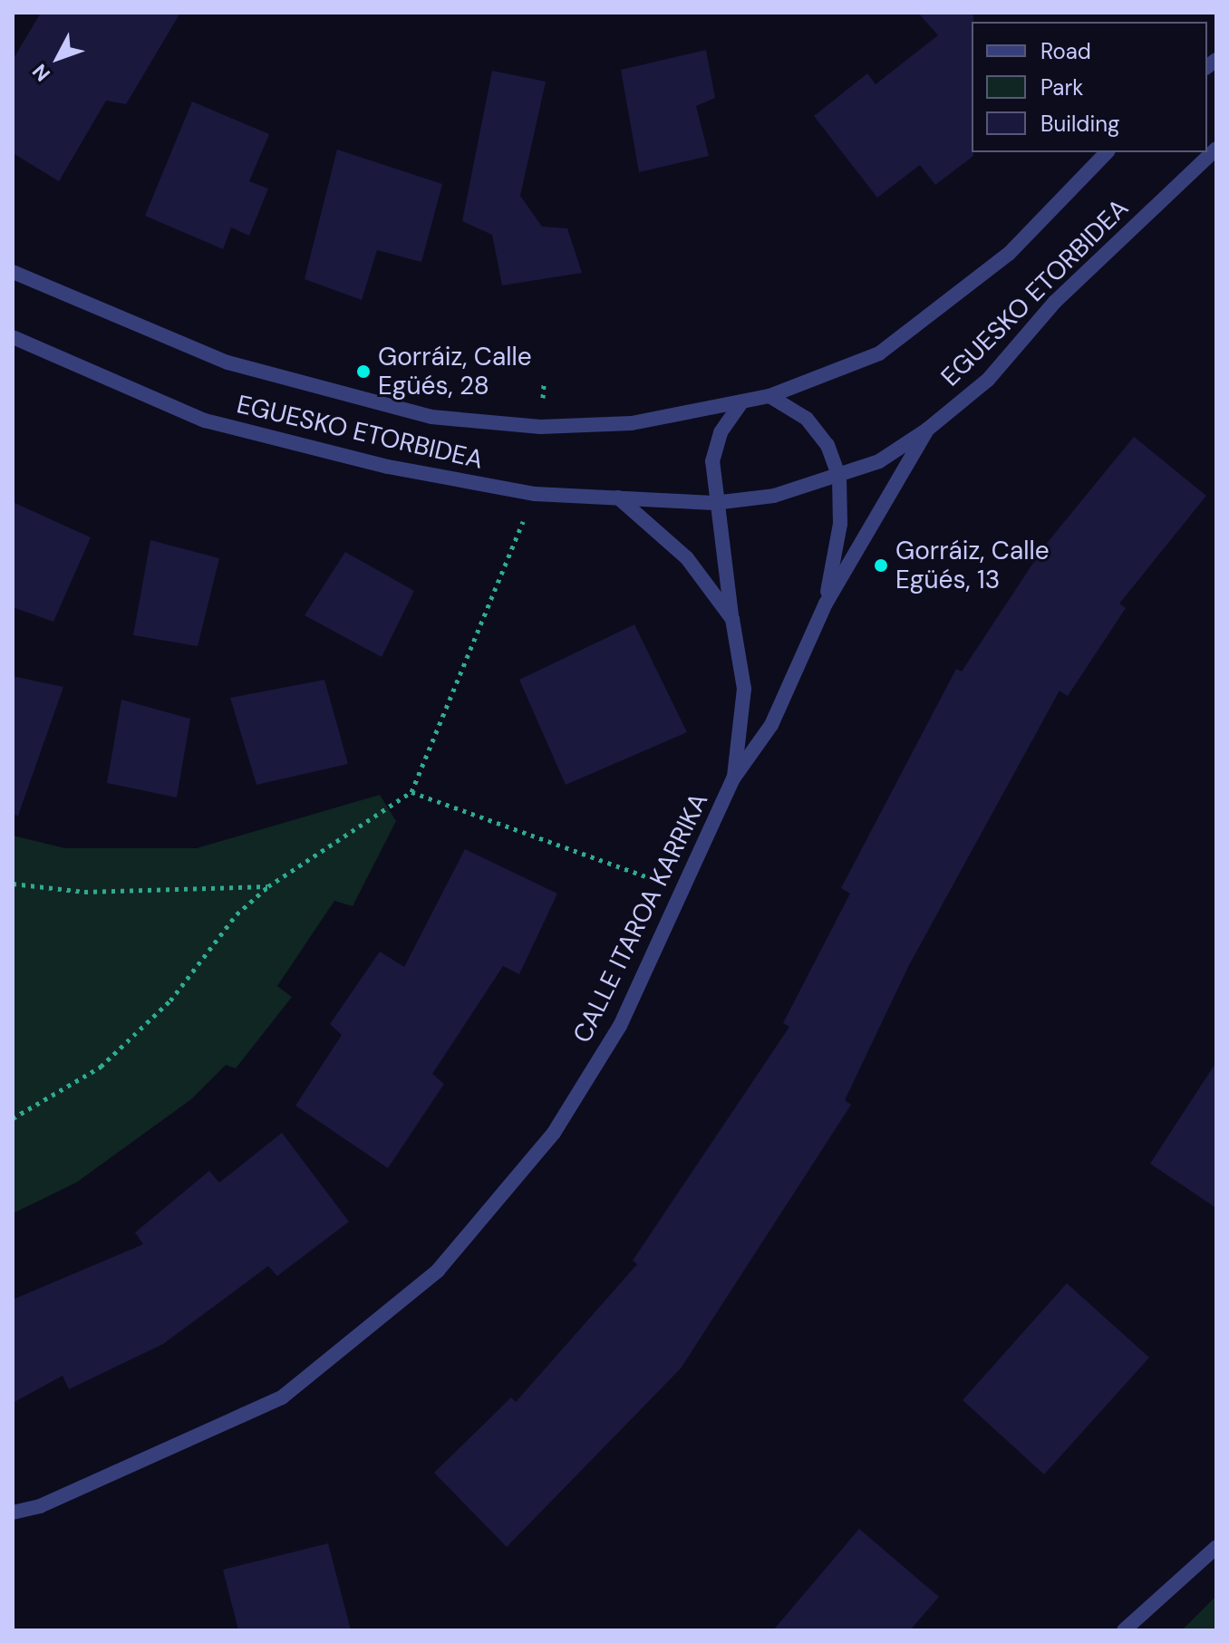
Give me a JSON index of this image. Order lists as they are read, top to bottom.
{
  "streets": {
    "street": ["EGUESKO ETORBIDEA", "CALLE ITAROA KARRIKA"]
  },
  "crossings": [
    ["EGUESKO ETORBIDEA", "CALLE ITAROA KARRIKA"]
  ],
  "places": ["Gorráiz, Calle Egüés, 28", "Gorráiz, Calle Egüés, 13"],
  "legend": ["Road", "Park", "Building"],
  "north": "bottom left"
}
